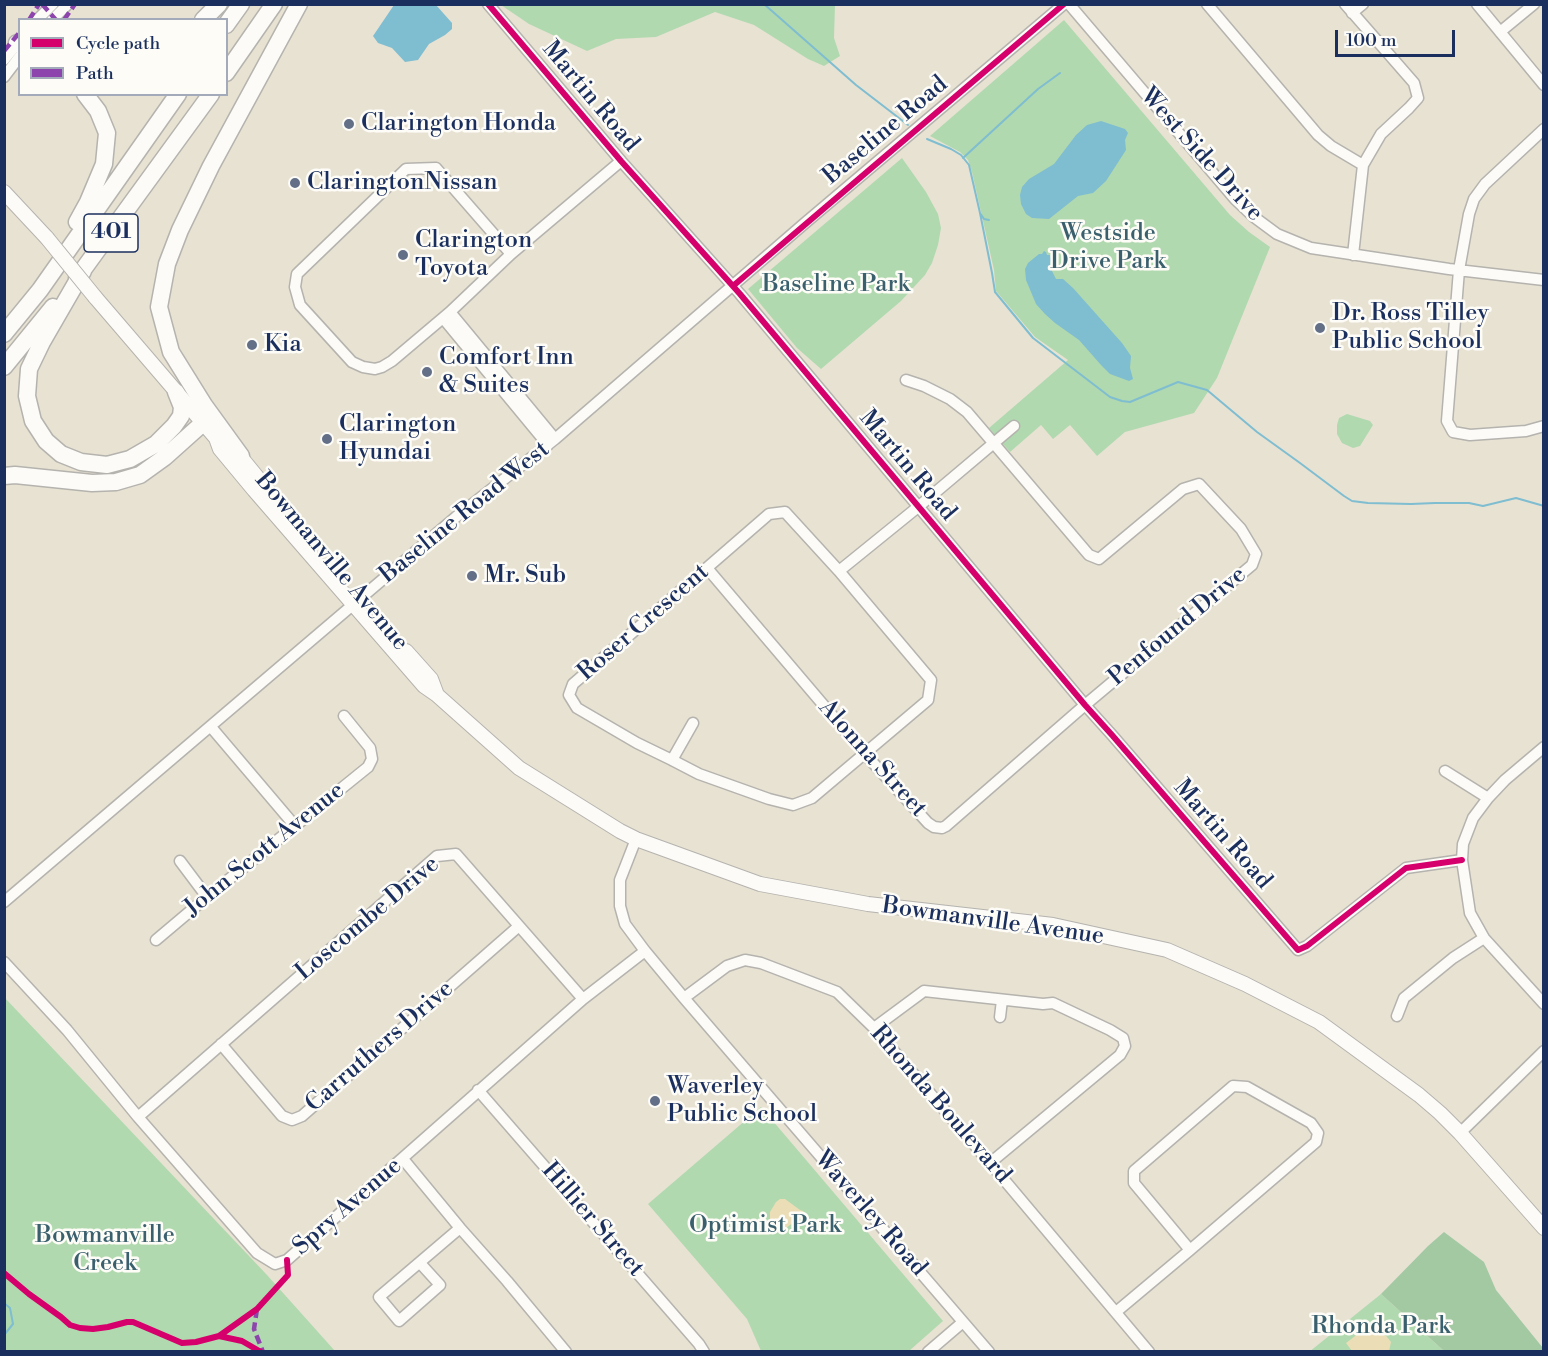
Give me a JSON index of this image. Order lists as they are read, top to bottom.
{
  "streets": {
    "highway": ["401"],
    "main road": ["Bowmanville Avenue"],
    "street": [
      "Martin Road",
      "Baseline Road",
      "West Side Drive",
      "Baseline Road West",
      "Roser Crescent",
      "Penfound Drive",
      "Alonna Street",
      "John Scott Avenue",
      "Loscombe Drive",
      "Carruthers Drive",
      "Rhonda Boulevard",
      "Spry Avenue",
      "Waverley Road",
      "Hillier Street"
    ]
  },
  "crossings": [
    ["Martin Road", "Baseline Road"],
    ["Martin Road", "Baseline Road West"],
    ["Martin Road", "Penfound Drive"],
    ["Martin Road", "Alonna Street"],
    ["Baseline Road", "Baseline Road West"],
    ["Baseline Road West", "Bowmanville Avenue"],
    ["Bowmanville Avenue", "Waverley Road"],
    ["Roser Crescent", "Alonna Street"],
    ["Penfound Drive", "Alonna Street"],
    ["Loscombe Drive", "Carruthers Drive"],
    ["Loscombe Drive", "Spry Avenue"],
    ["Rhonda Boulevard", "Waverley Road"],
    ["Spry Avenue", "Waverley Road"],
    ["Spry Avenue", "Hillier Street"]
  ],
  "parks": [
    "Westside Drive Park",
    "Baseline Park",
    "Optimist Park",
    "Bowmanville Creek",
    "Rhonda Park"
  ],
  "places": [
    "Clarington Honda",
    "ClaringtonNissan",
    "Clarington Toyota",
    "Dr. Ross Tilley Public School",
    "Kia",
    "Comfort Inn & Suites",
    "Clarington Hyundai",
    "Mr. Sub",
    "Waverley Public School"
  ],
  "legend": ["Cycle path", "Path"],
  "scale_bar": "100 m"
}
